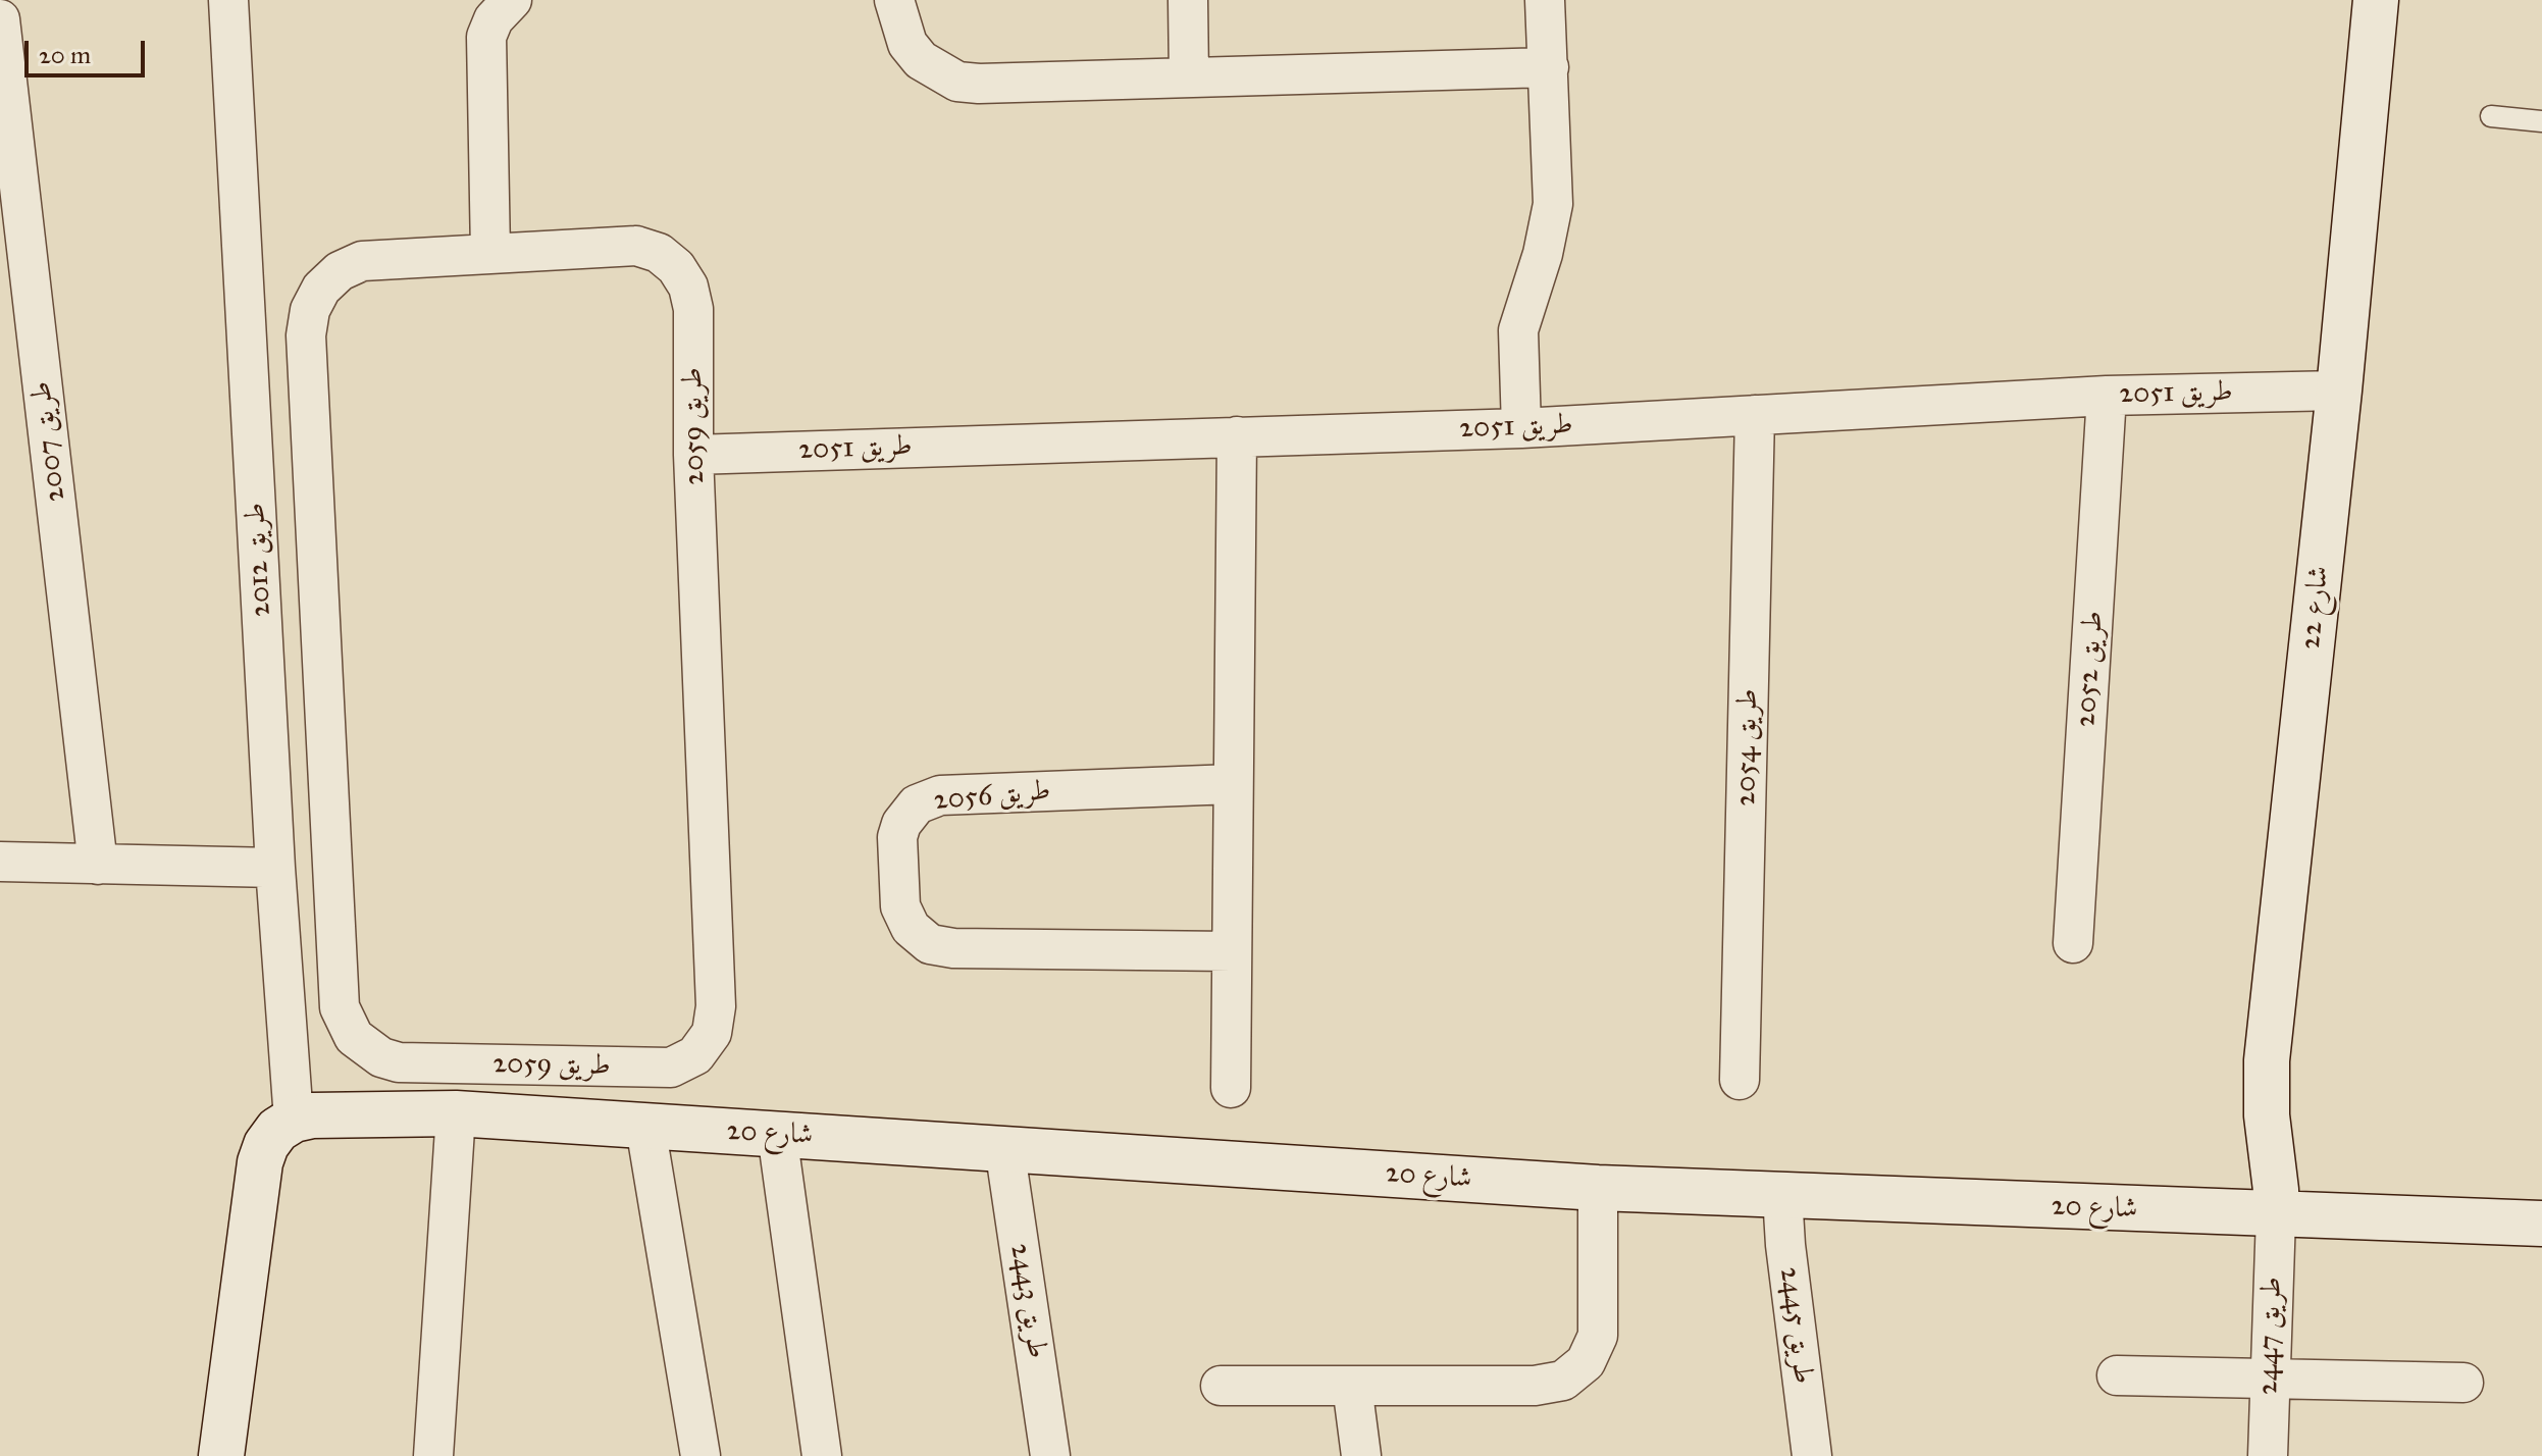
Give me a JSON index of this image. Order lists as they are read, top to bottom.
{
  "streets": {
    "street": [
      "طريق 2051",
      "طريق 2059",
      "طريق 2007",
      "طريق 2012",
      "شارع 22",
      "طريق 2052",
      "طريق 2054",
      "طريق 2056",
      "شارع 20",
      "طريق 2443",
      "طريق 2445",
      "طريق 2447"
    ]
  },
  "crossings": [
    ["طريق 2051", "طريق 2059"],
    ["طريق 2051", "شارع 22"],
    ["طريق 2051", "طريق 2052"],
    ["طريق 2051", "طريق 2054"],
    ["طريق 2012", "شارع 20"],
    ["شارع 22", "شارع 20"],
    ["شارع 22", "طريق 2447"],
    ["شارع 20", "طريق 2443"],
    ["شارع 20", "طريق 2445"],
    ["شارع 20", "طريق 2447"]
  ],
  "scale_bar": "20 m"
}
